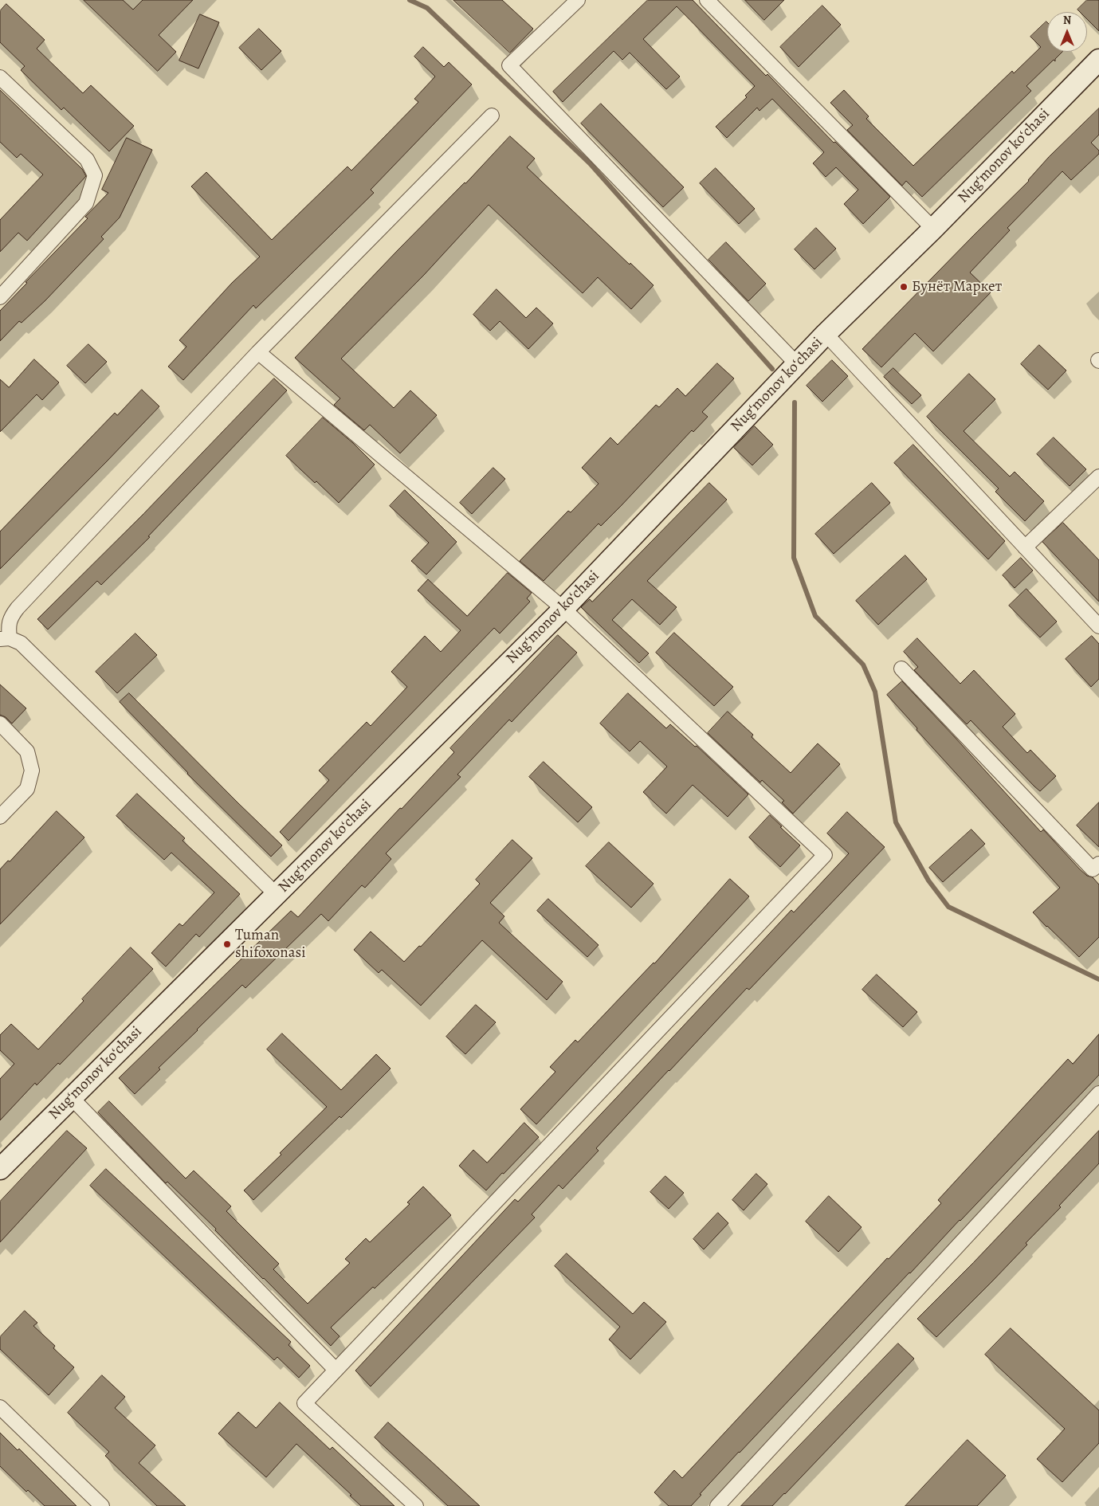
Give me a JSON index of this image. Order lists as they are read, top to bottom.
{
  "streets": {
    "main road": ["Nugʻmonov koʻchasi"]
  },
  "places": ["Бунёт Маркет", "Tuman shifoxonasi"],
  "north": "top"
}
